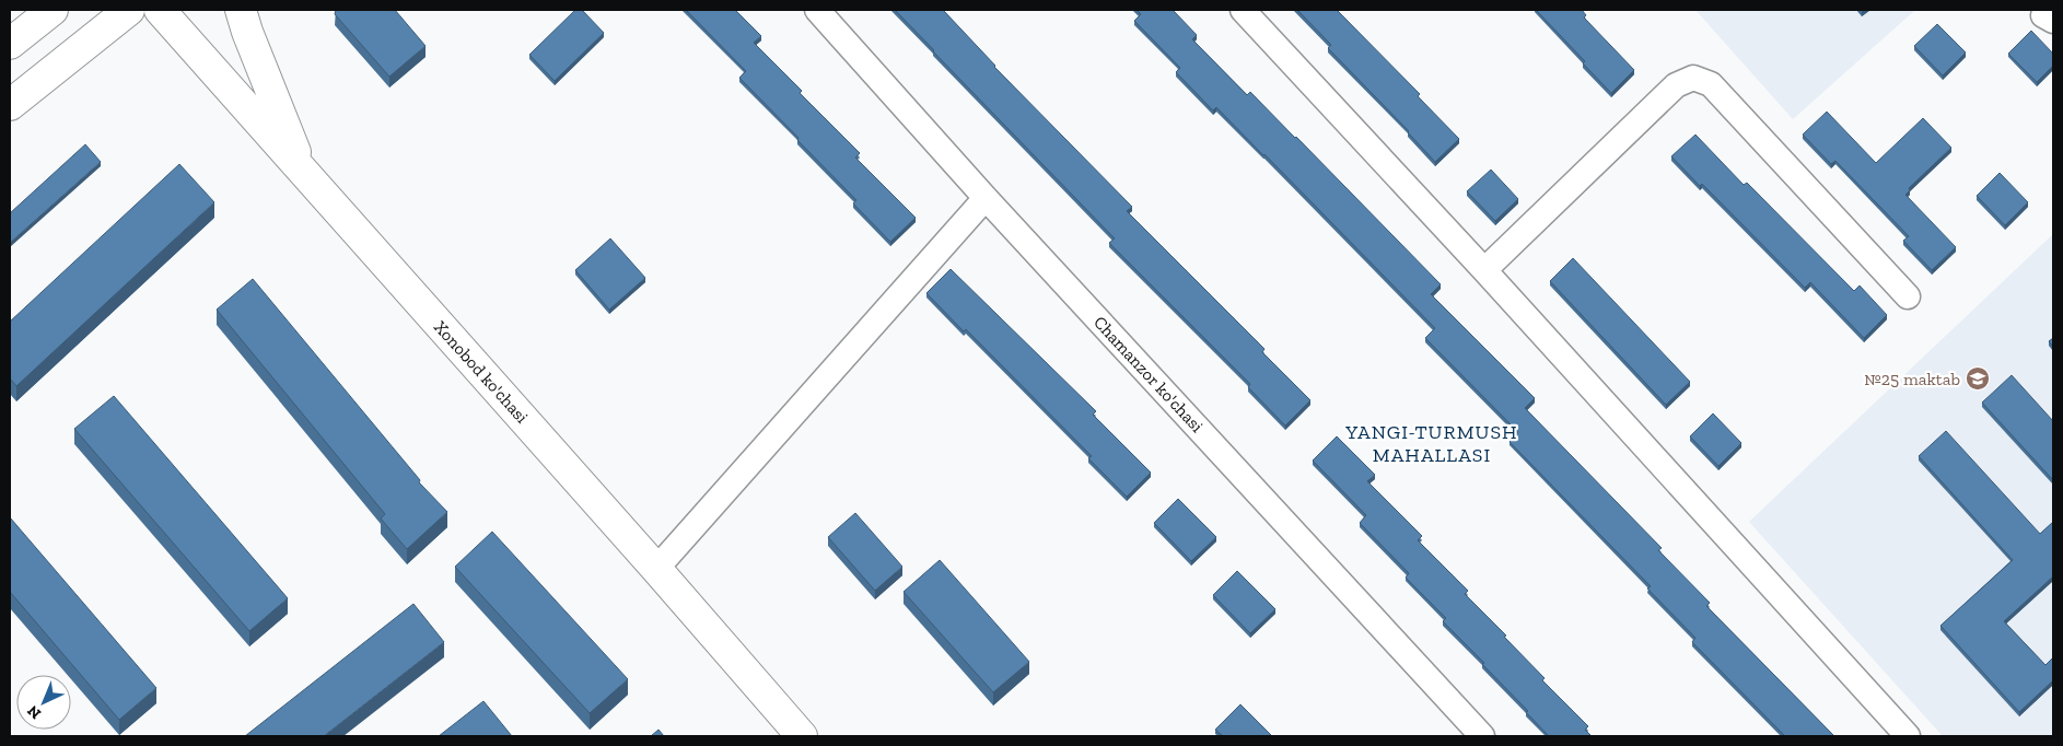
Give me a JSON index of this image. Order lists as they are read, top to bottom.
{
  "streets": {
    "main road": ["Xonobod ko'chasi"],
    "street": ["Chamanzor ko'chasi"]
  },
  "districts": ["YANGI-TURMUSH MAHALLASI"],
  "places": {
    "school or university": ["№25 maktab"]
  },
  "north": "bottom left"
}
